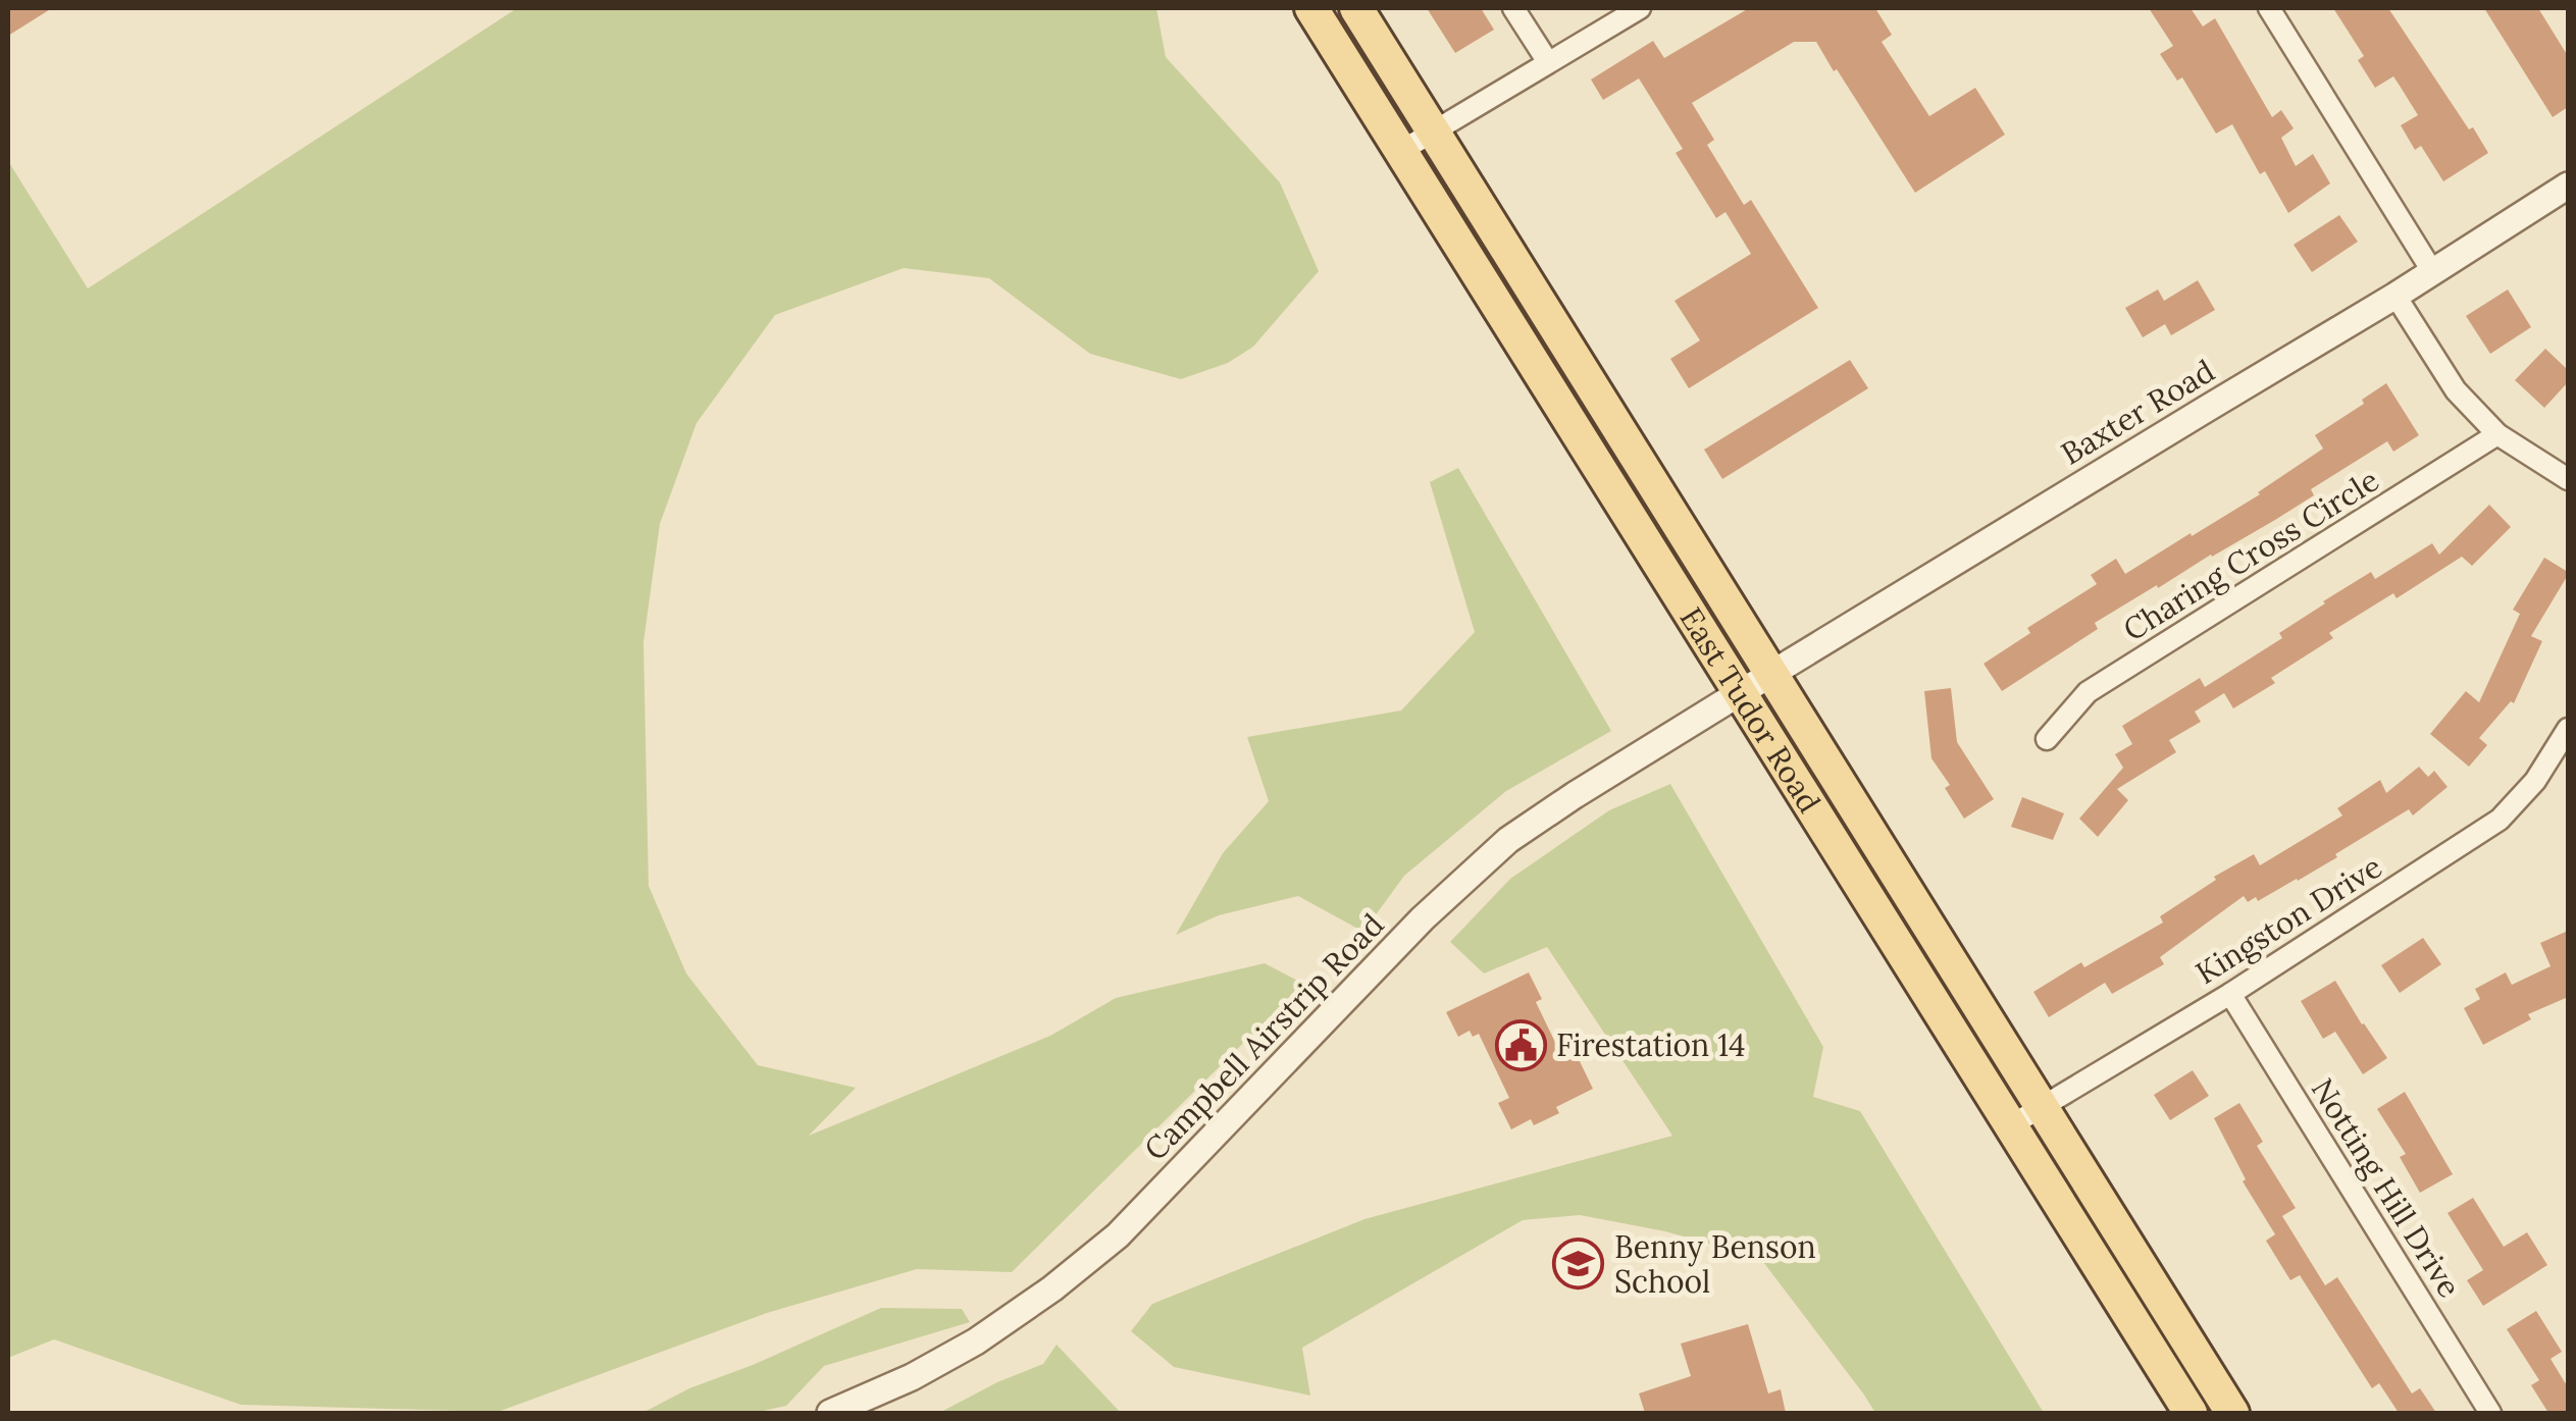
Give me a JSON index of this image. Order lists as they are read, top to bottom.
{
  "streets": {
    "main road": ["East Tudor Road"],
    "street": [
      "Baxter Road",
      "Charing Cross Circle",
      "Kingston Drive",
      "Campbell Airstrip Road",
      "Notting Hill Drive"
    ]
  },
  "crossings": [
    ["Baxter Road", "East Tudor Road"],
    ["Baxter Road", "Campbell Airstrip Road"],
    ["East Tudor Road", "Kingston Drive"],
    ["East Tudor Road", "Campbell Airstrip Road"],
    ["Kingston Drive", "Notting Hill Drive"]
  ],
  "places": {
    "public building": ["Firestation 14"],
    "school or university": ["Benny Benson School"]
  }
}
